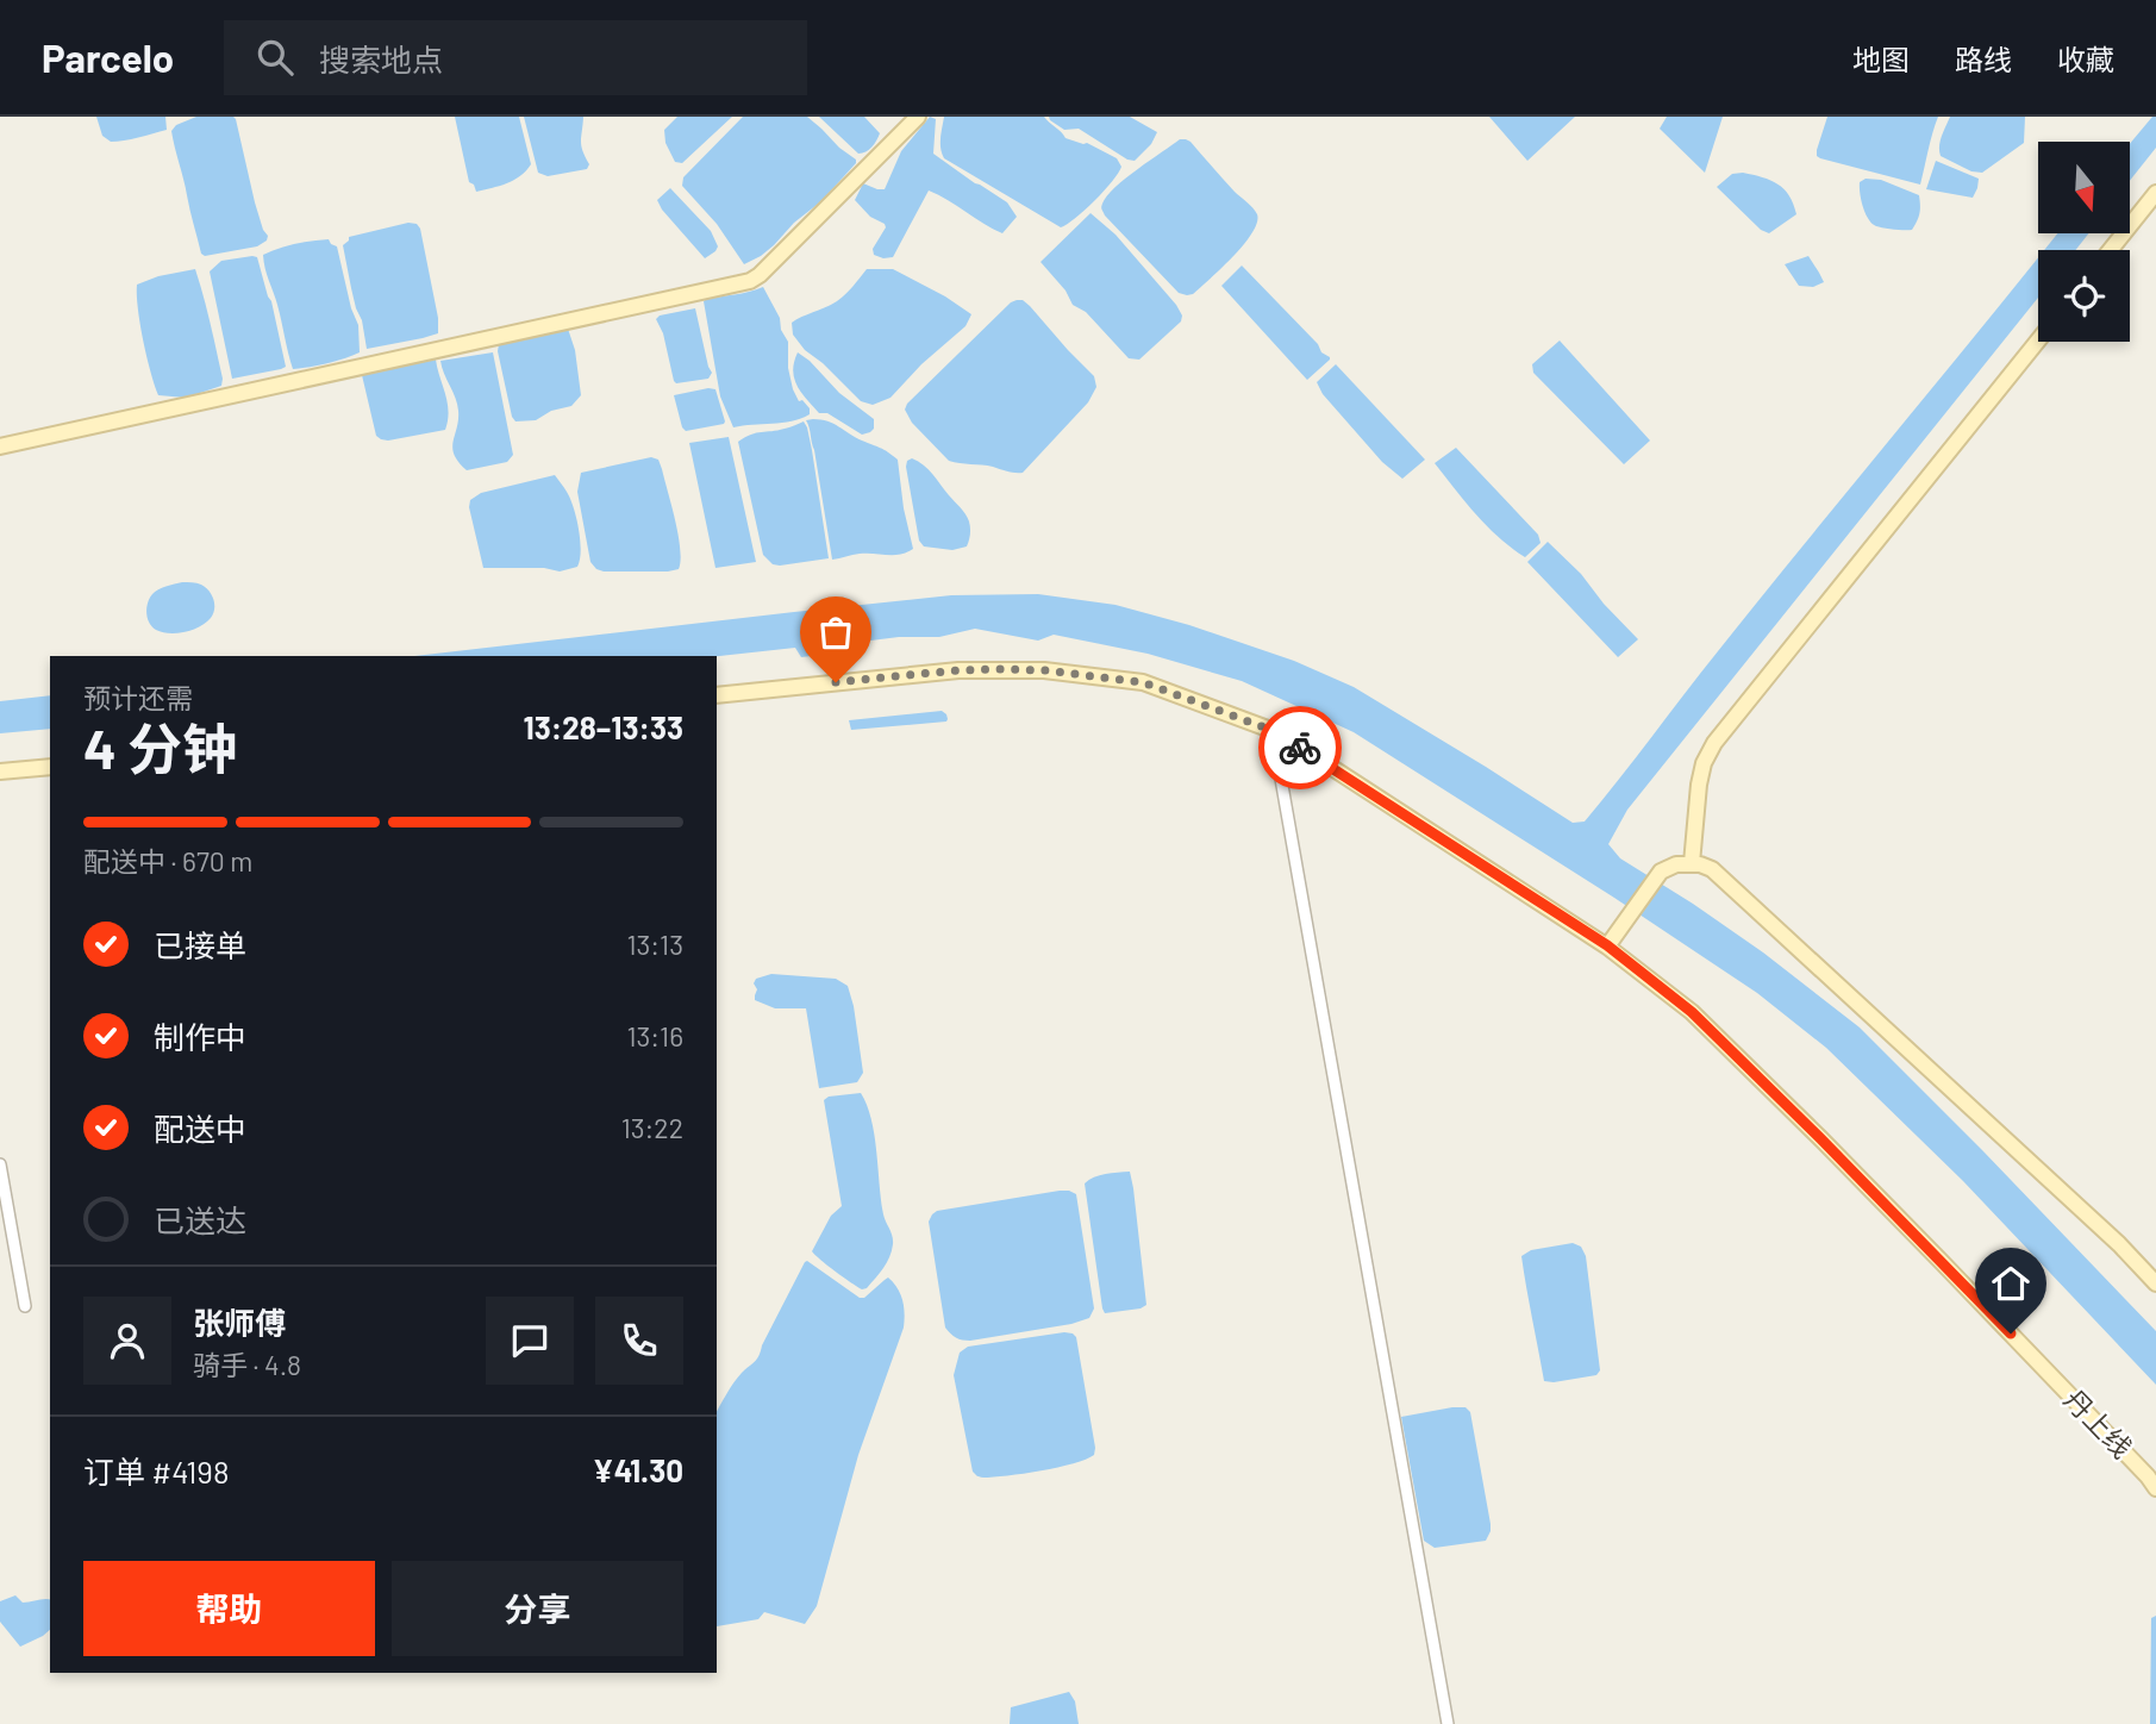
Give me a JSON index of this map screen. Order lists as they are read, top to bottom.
{
  "streets": {
    "street": ["丹上线"]
  },
  "north": "bottom",
  "page": {
    "header": "Parcelo",
    "search": "搜索地点",
    "nav": ["地图", "路线", "收藏"],
    "heading": ["4 分钟", "预计还需", "13:28–13:33"],
    "panel": [
      "张师傅",
      "骑手 · 4.8",
      "订单 #4198",
      "¥41.30"
    ],
    "bar": "配送中 · 670 m",
    "list": [
      ["已接单", "13:13"],
      ["制作中", "13:16"],
      ["配送中", "13:22"],
      "已送达"
    ],
    "buttons": ["帮助", "分享"]
  }
}
